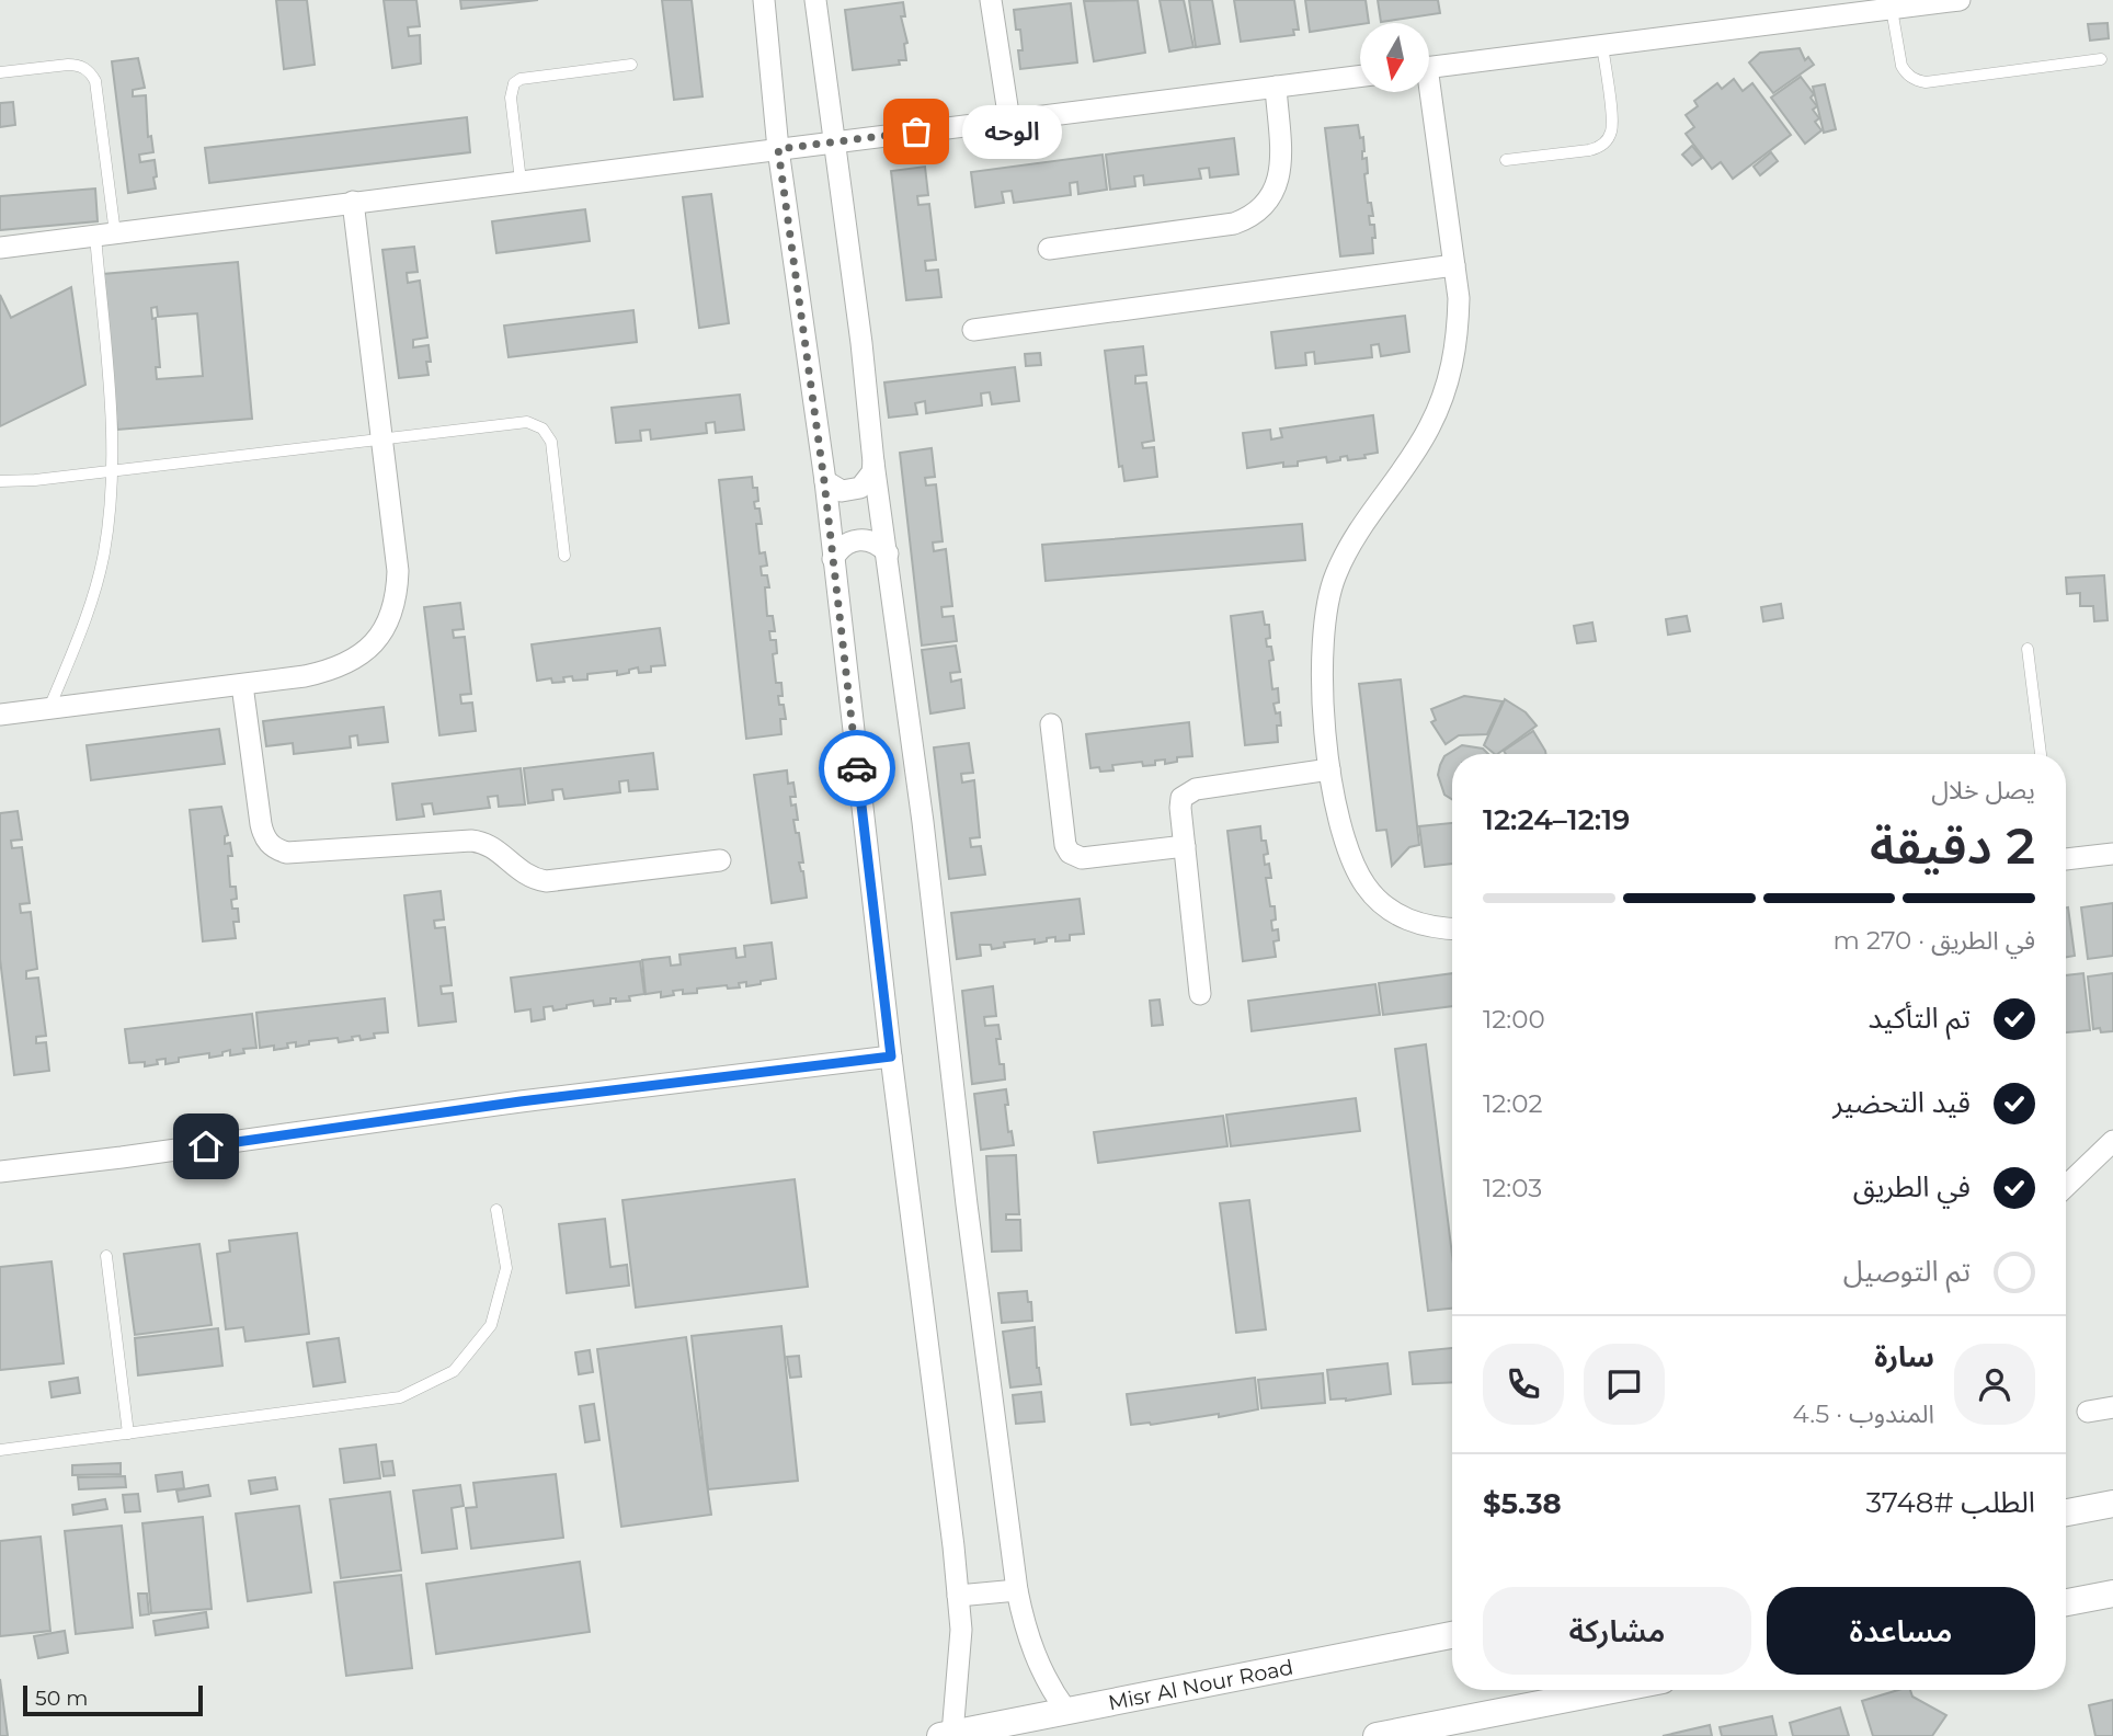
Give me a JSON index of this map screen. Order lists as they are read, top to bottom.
{
  "streets": {
    "street": ["Misr Al Nour Road"]
  },
  "places": ["الوحه"],
  "scale_bar": "50 m",
  "north": "bottom",
  "page": {
    "bubble": "الوحه",
    "heading": ["2 دقيقة", "يصل خلال", "12:19–12:24"],
    "panel": [
      "سارة",
      "المندوب · 4.5",
      "الطلب #3748",
      "$5.38"
    ],
    "bar": "في الطريق · 270 m",
    "list": [
      ["تم التأكيد", "12:00"],
      ["قيد التحضير", "12:02"],
      ["في الطريق", "12:03"],
      "تم التوصيل"
    ],
    "buttons": ["مساعدة", "مشاركة"],
    "scale": "50 m"
  }
}
